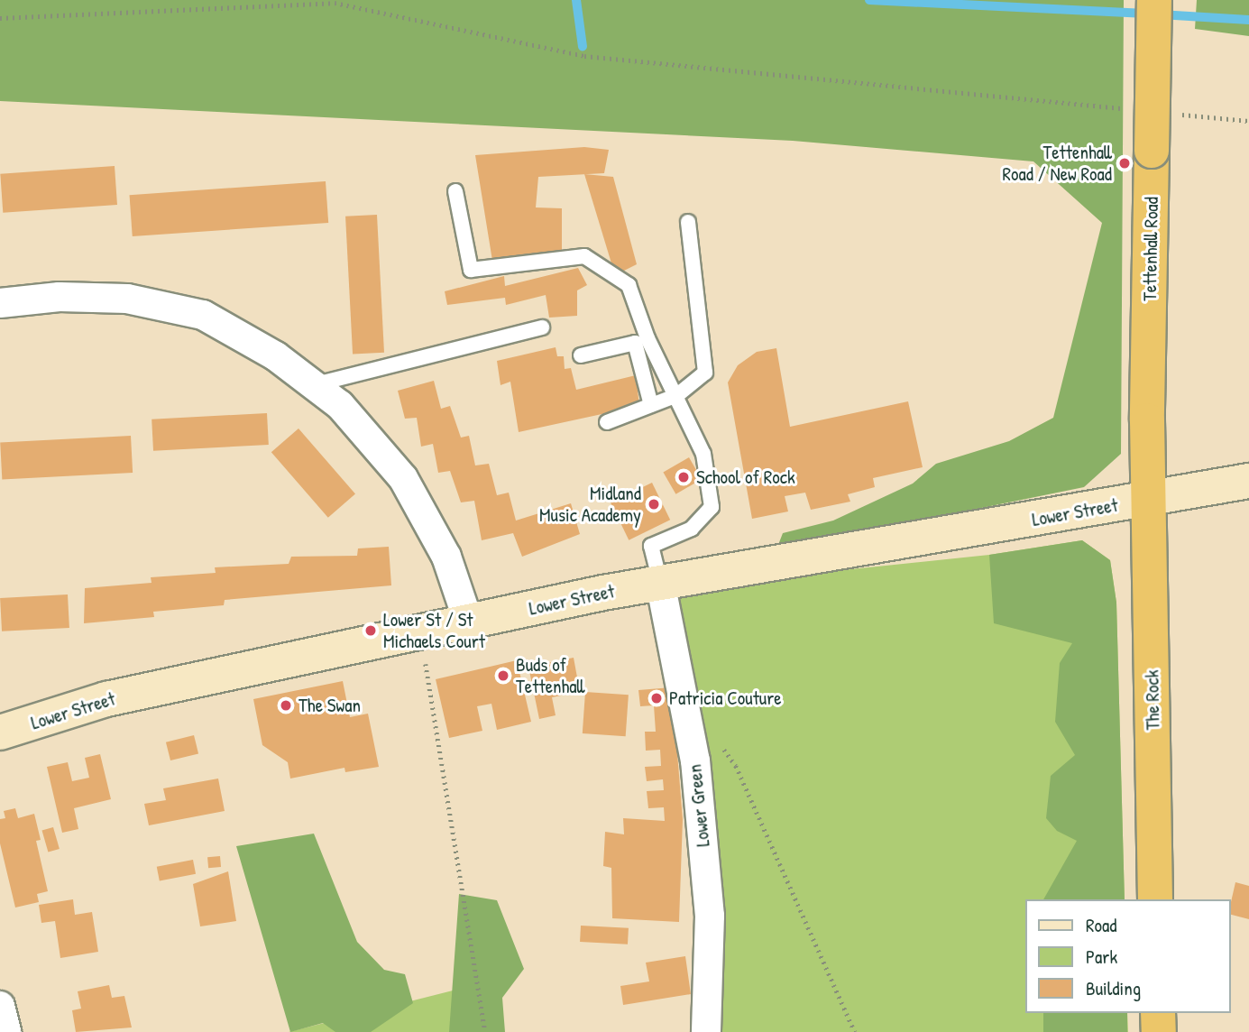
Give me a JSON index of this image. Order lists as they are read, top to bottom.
{
  "streets": {
    "highway": ["Tettenhall Road", "The Rock"],
    "street": ["Lower Street", "Lower Green"]
  },
  "crossings": [
    ["Tettenhall Road", "Lower Street"],
    ["Tettenhall Road", "The Rock"],
    ["Lower Street", "The Rock"],
    ["Lower Street", "Lower Green"]
  ],
  "places": [
    "Tettenhall Road / New Road",
    "School of Rock",
    "Midland Music Academy",
    "Lower St / St Michaels Court",
    "Buds of Tettenhall",
    "Patricia Couture",
    "The Swan"
  ],
  "legend": ["Road", "Park", "Building"]
}
